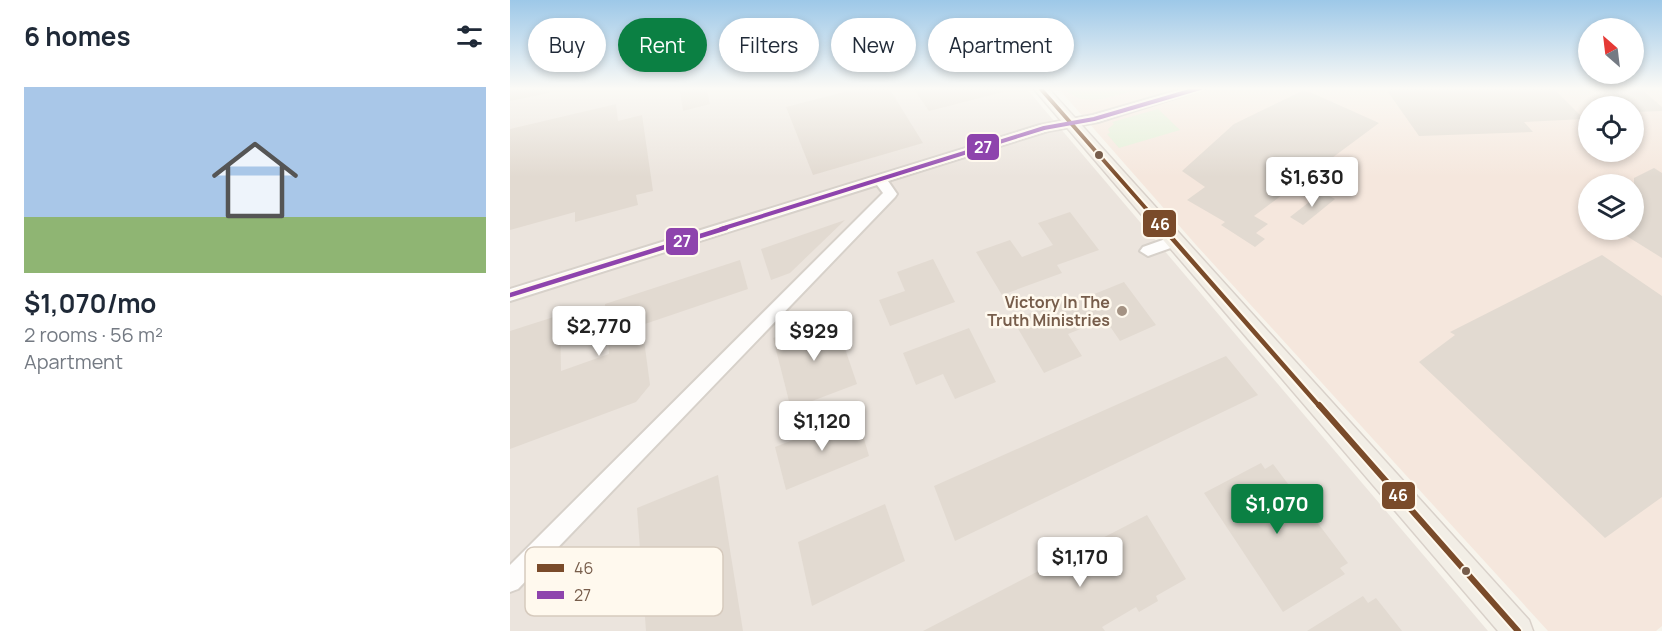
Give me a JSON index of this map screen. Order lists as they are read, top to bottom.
{
  "places": ["Victory In The Truth Ministries"],
  "lines": ["transit line 46", "transit line 27"],
  "legend": ["46", "27"],
  "north": "top left",
  "page": {
    "heading": "6 homes",
    "chip": [
      "Buy",
      "Rent",
      "Filters",
      "New",
      "Apartment"
    ],
    "list": [
      {
        "name": "$1,070/mo",
        "note": "2 rooms · 56 m² · Apartment"
      }
    ],
    "price": [
      "$1,630",
      "$2,770",
      "$929",
      "$1,120",
      "$1,070",
      "$1,170"
    ]
  }
}
